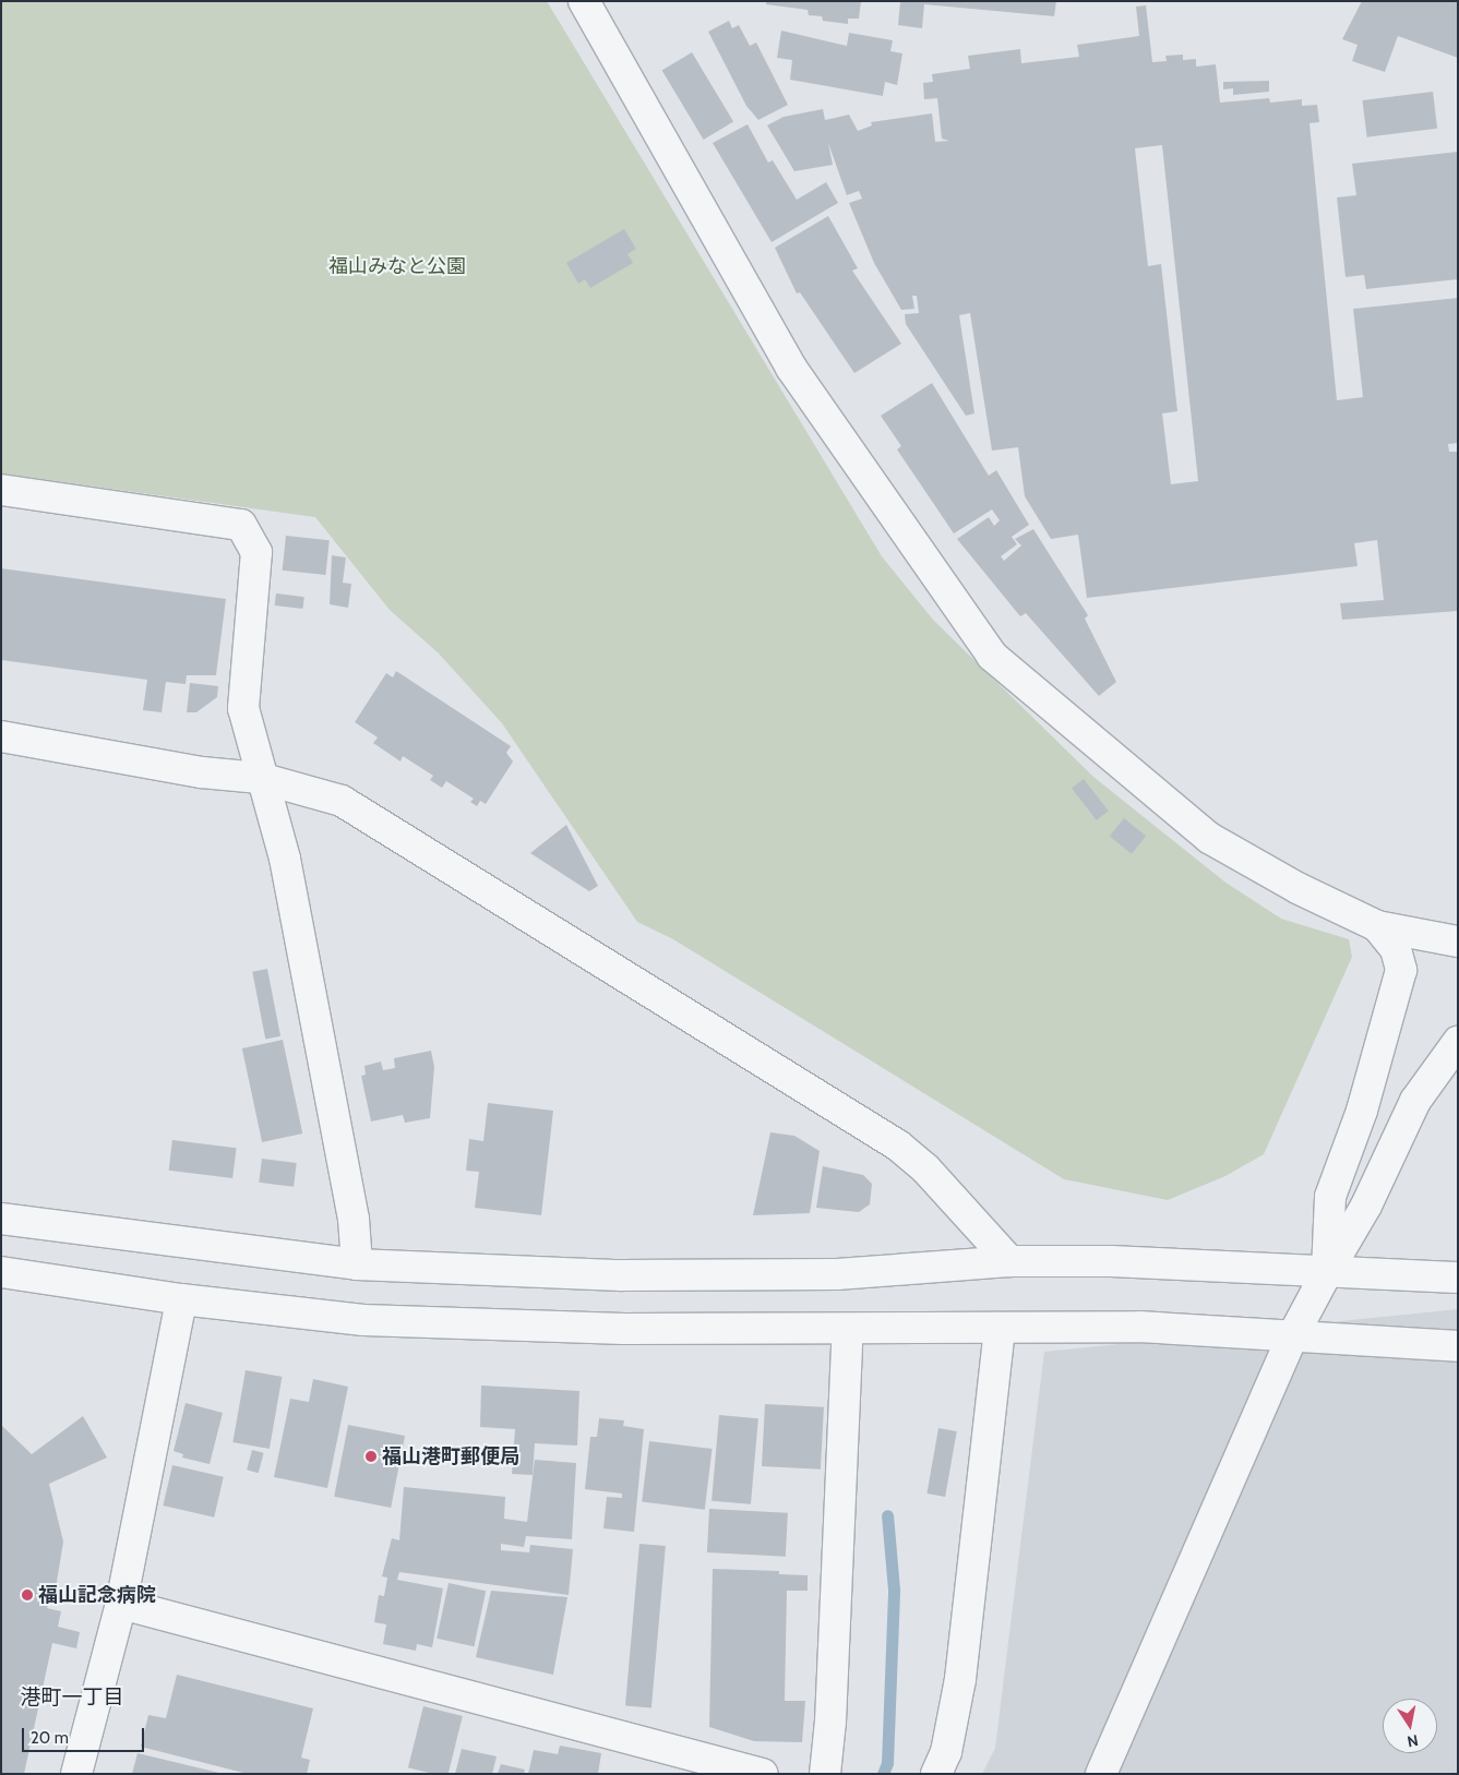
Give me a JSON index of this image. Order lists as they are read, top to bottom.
{
  "districts": ["港町一丁目"],
  "parks": ["福山みなと公園"],
  "places": ["福山港町郵便局", "福山記念病院"],
  "scale_bar": "20 m",
  "north": "bottom"
}
